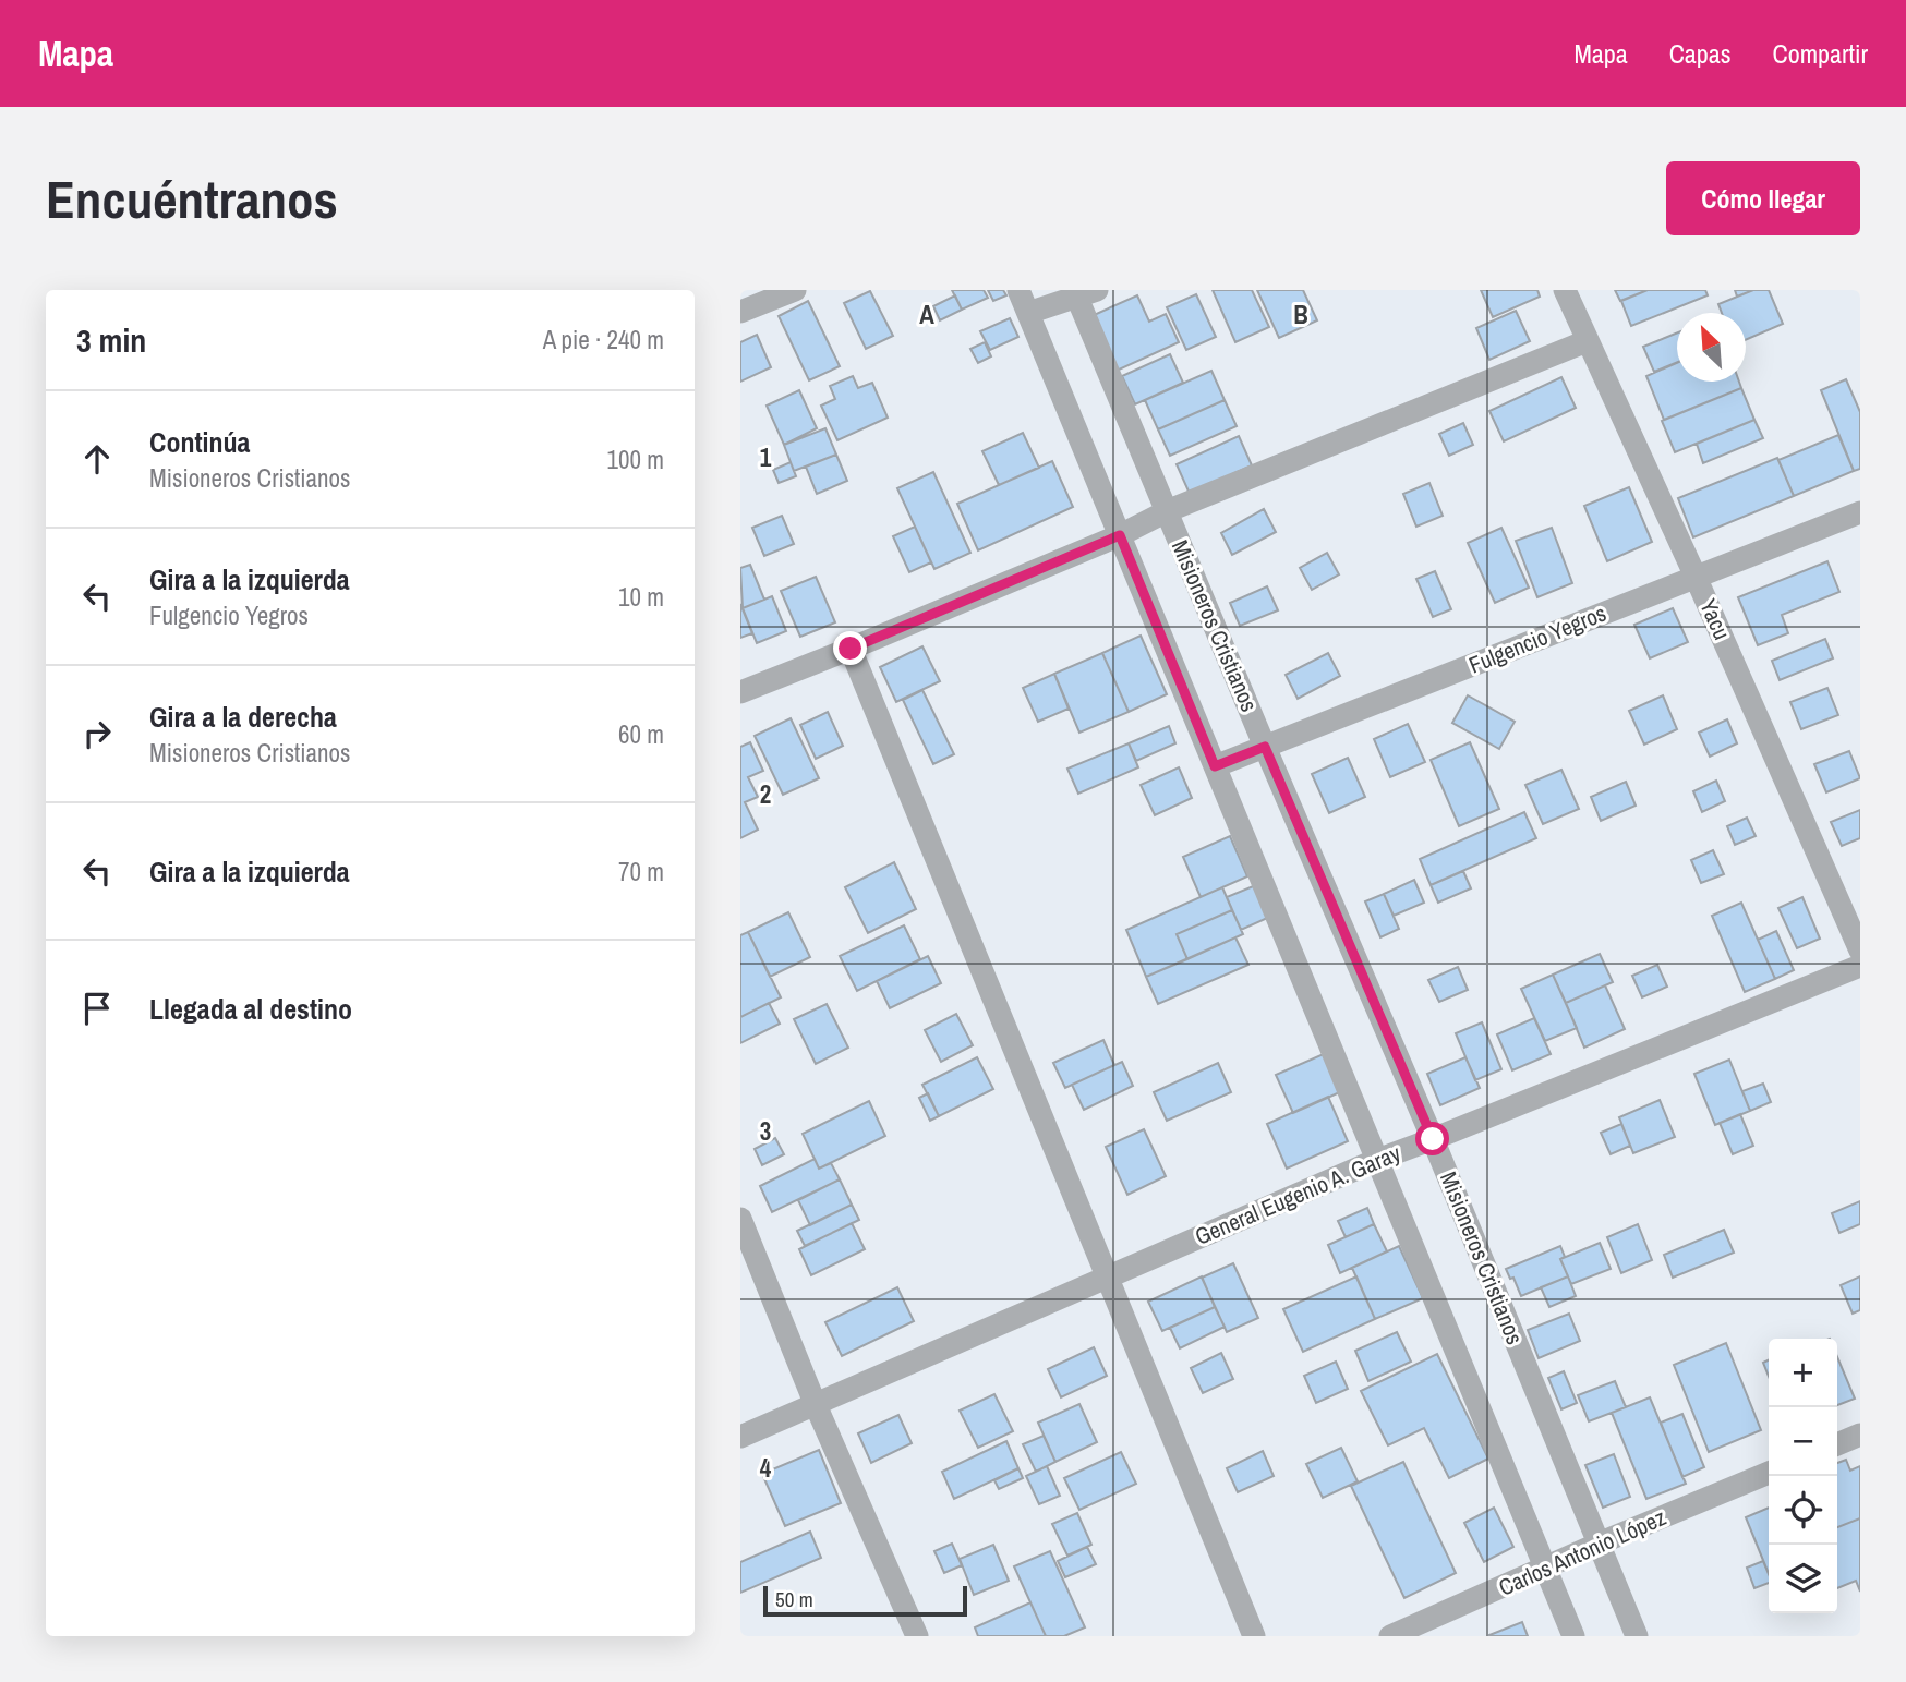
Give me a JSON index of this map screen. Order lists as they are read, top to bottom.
{
  "streets": {
    "street": [
      "Yacu",
      "Misioneros Cristianos",
      "Fulgencio Yegros",
      "General Eugenio A. Garay",
      "Carlos Antonio López"
    ]
  },
  "crossings": [
    ["Yacu", "Fulgencio Yegros"],
    ["Misioneros Cristianos", "Fulgencio Yegros"],
    ["Misioneros Cristianos", "General Eugenio A. Garay"],
    ["Misioneros Cristianos", "Carlos Antonio López"]
  ],
  "scale_bar": "50 m",
  "north": "top left",
  "page": {
    "header": "Mapa",
    "nav": ["Mapa", "Capas", "Compartir"],
    "buttons": "Cómo llegar",
    "title": "Encuéntranos",
    "heading": ["3 min", "A pie · 240 m"],
    "list": [
      ["Continúa", "Misioneros Cristianos", "100 m"],
      ["Gira a la izquierda", "Fulgencio Yegros", "10 m"],
      ["Gira a la derecha", "Misioneros Cristianos", "60 m"],
      ["Gira a la izquierda", "70 m"],
      "Llegada al destino"
    ],
    "map_buttons": ["+", "−"],
    "scale": "50 m"
  },
  "grid": {
    "columns": ["A", "B"],
    "rows": [
      "1",
      "2",
      "3",
      "4"
    ]
  }
}
